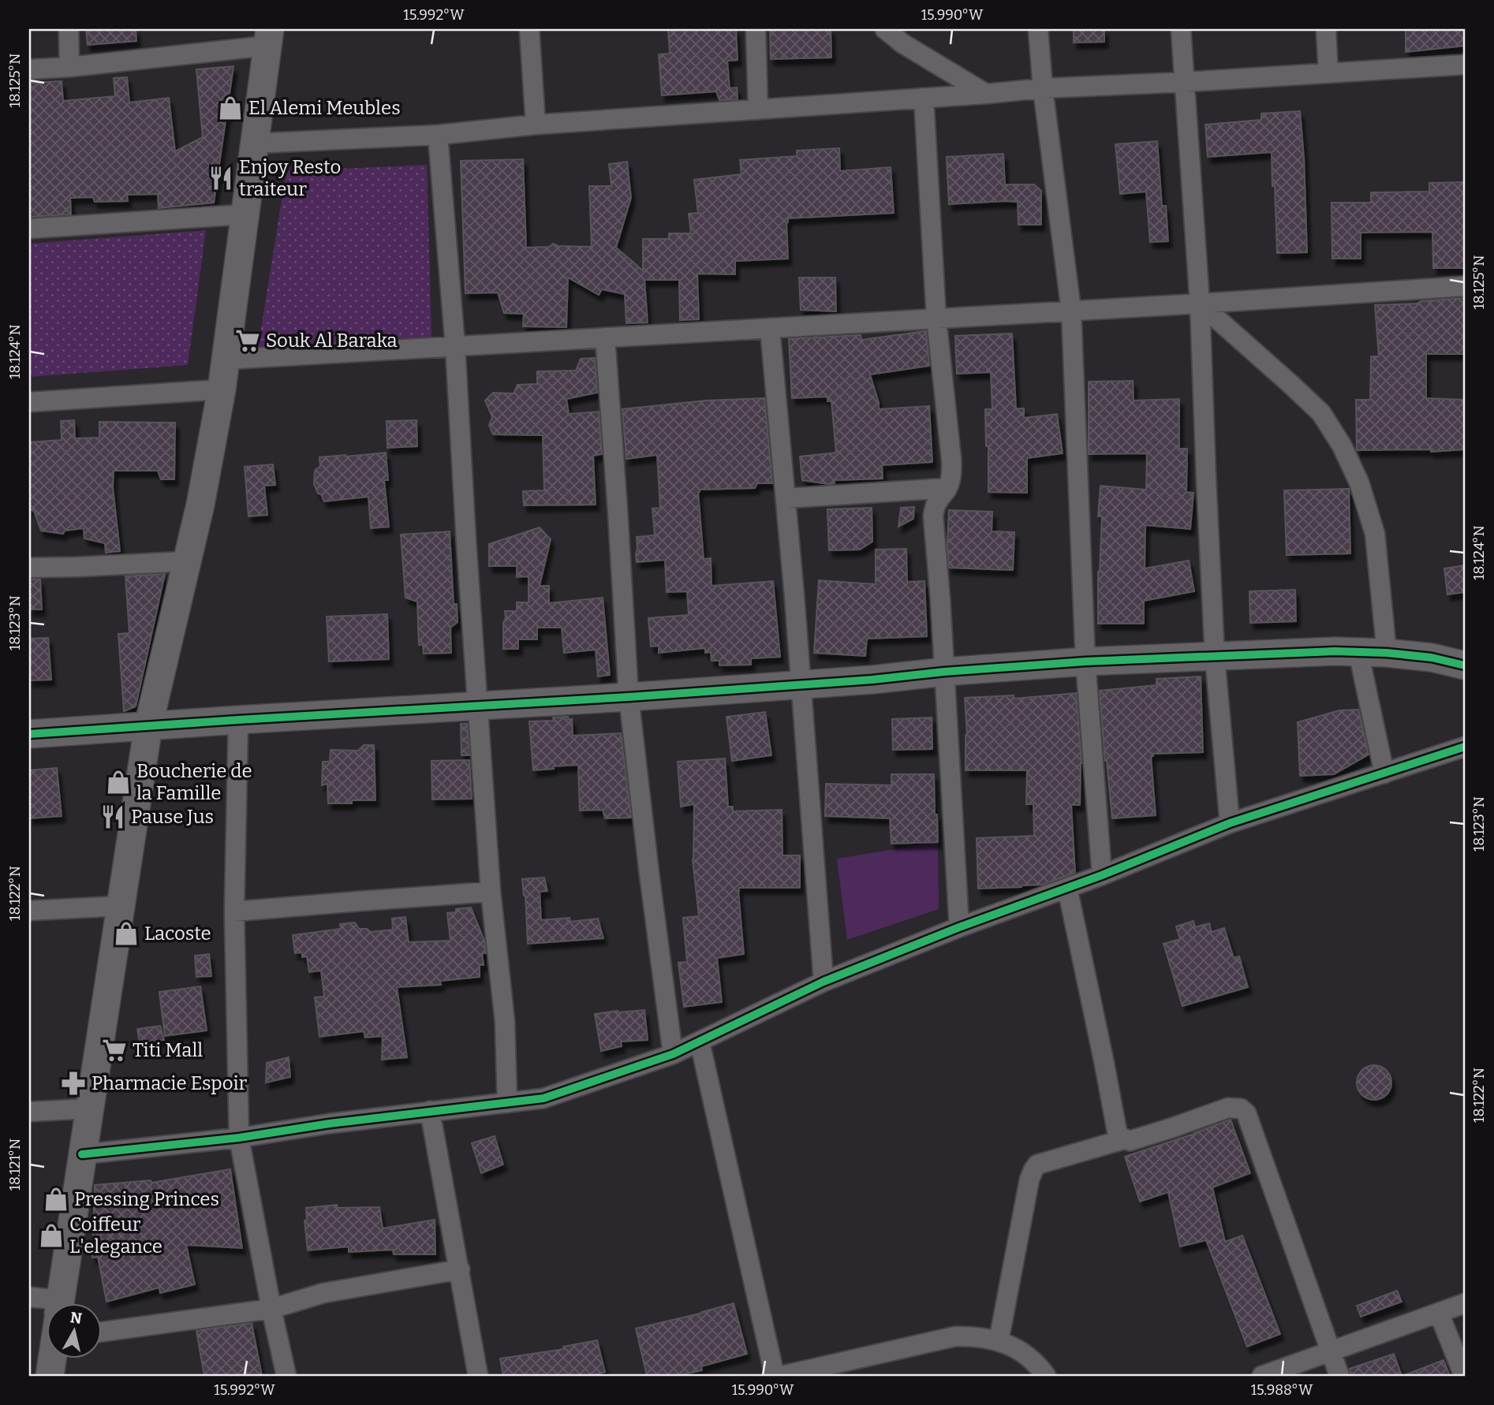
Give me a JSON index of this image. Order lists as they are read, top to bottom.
{
  "places": {
    "shop": [
      "El Alemi Meubles",
      "Boucherie de la Famille",
      "Lacoste",
      "Pressing Princes",
      "Coiffeur L'elegance"
    ],
    "restaurant": ["Enjoy Resto traiteur", "Pause Jus"],
    "supermarket": ["Souk Al Baraka", "Titi Mall"],
    "pharmacy": ["Pharmacie Espoir"]
  },
  "north": "top",
  "coordinates": [
    "15.992°W",
    "15.990°W",
    "18.125°N",
    "18.124°N",
    "18.123°N",
    "18.122°N",
    "18.121°N",
    "15.988°W"
  ]
}
